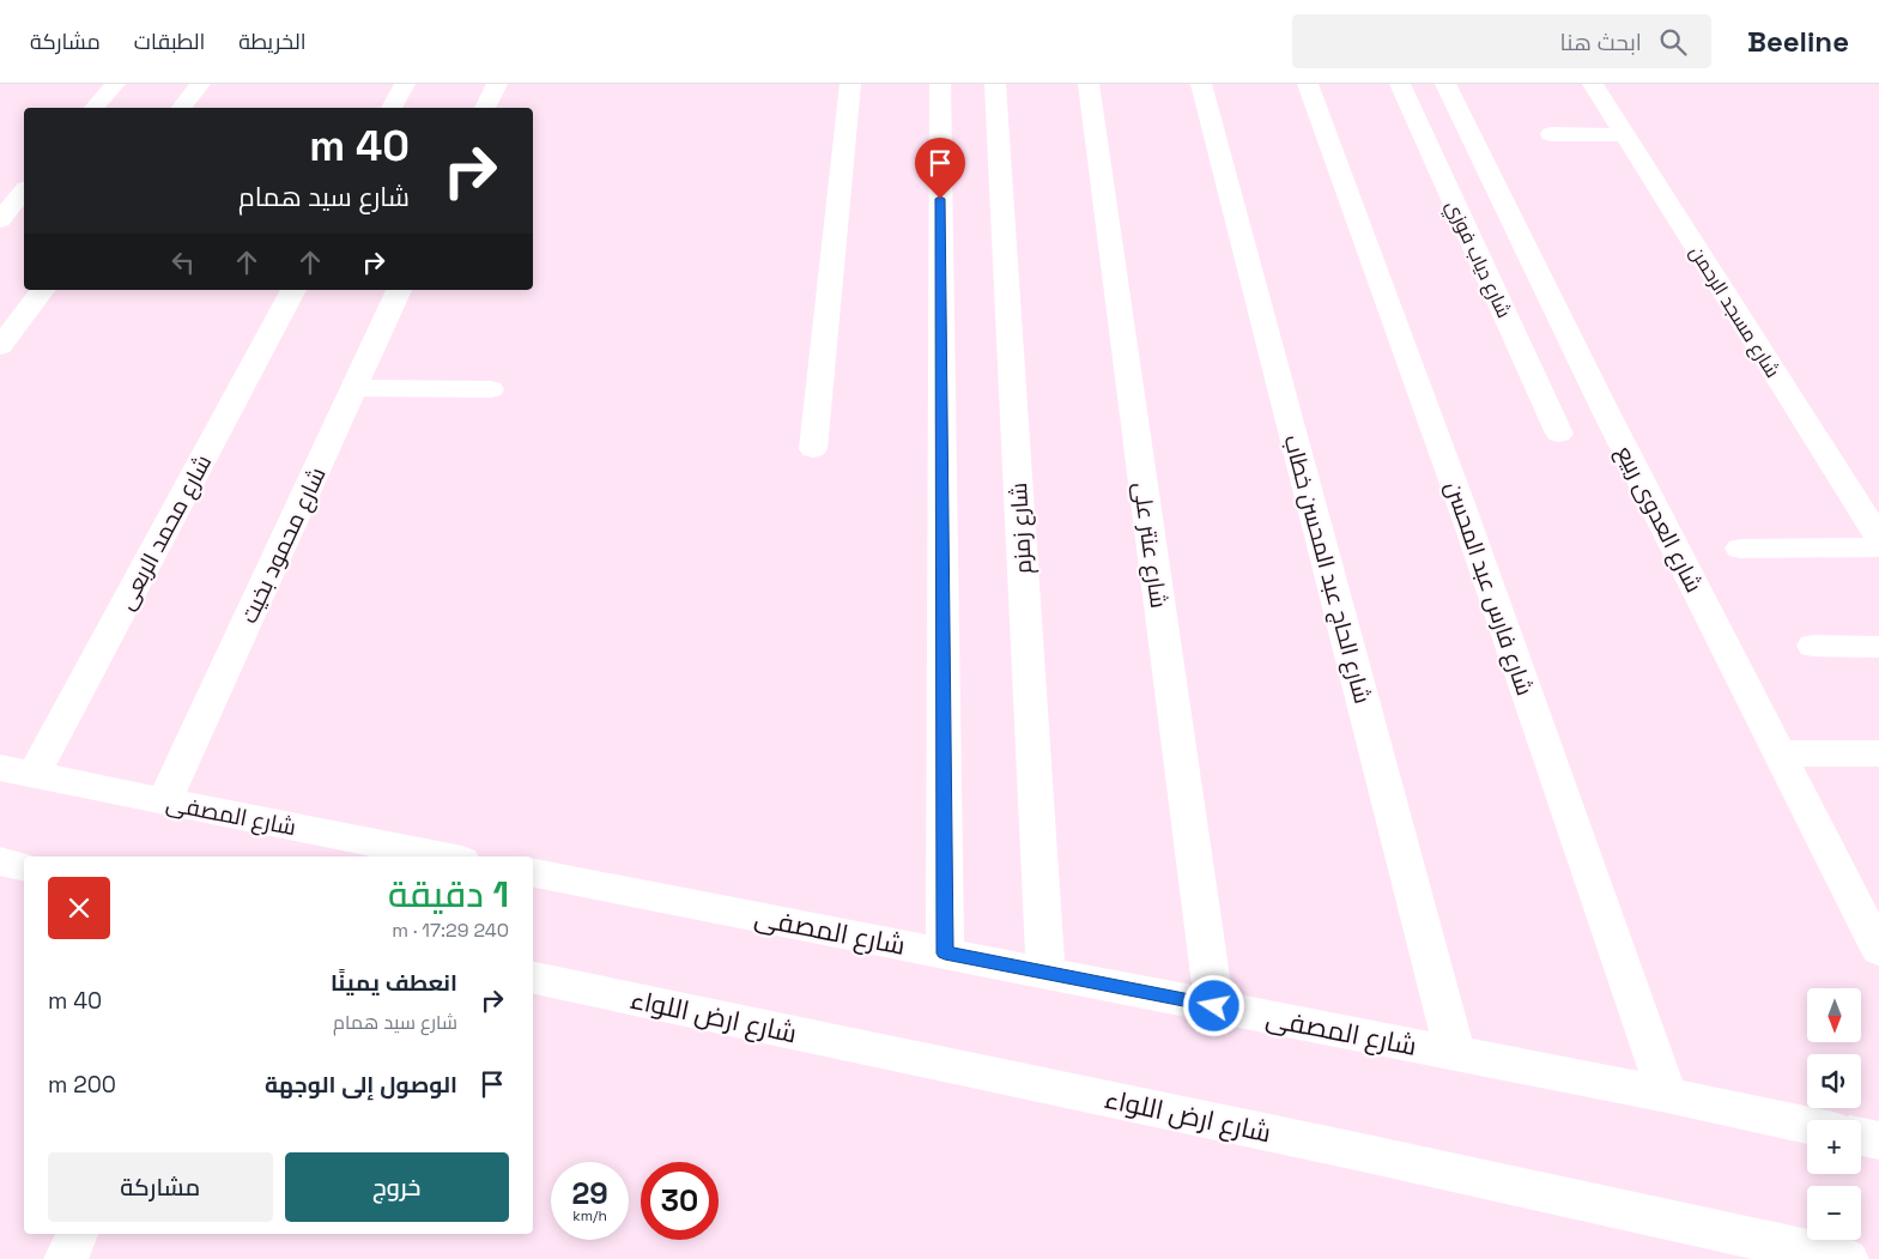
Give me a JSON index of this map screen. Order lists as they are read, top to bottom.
{
  "streets": {
    "street": [
      "شارع دياب فوزي",
      "شارع مسجد الرحمن",
      "شارع العدوى ربيع",
      "شارع زمزم",
      "شارع محمد الربعى",
      "شارع محمود بخيت",
      "شارع عنتر على",
      "شارع الحاج عبد المحسن خطاب",
      "شارع فارس عبد المحسن",
      "شارع المصفى",
      "شارع ارض اللواء"
    ]
  },
  "crossings": [
    ["شارع زمزم", "شارع المصفى"],
    ["شارع محمد الربعى", "شارع المصفى"],
    ["شارع محمود بخيت", "شارع المصفى"],
    ["شارع عنتر على", "شارع المصفى"],
    ["شارع الحاج عبد المحسن خطاب", "شارع المصفى"],
    ["شارع فارس عبد المحسن", "شارع المصفى"]
  ],
  "north": "bottom",
  "page": {
    "header": "Beeline",
    "search": "ابحث هنا",
    "nav": ["الخريطة", "الطبقات", "مشاركة"],
    "turn": ["40 m", "شارع سيد همام"],
    "heading": ["1 دقيقة", "240 m · 17:29"],
    "list": [
      {
        "name": "انعطف يمينًا",
        "note": "شارع سيد همام",
        "value": "40 m"
      },
      {
        "name": "الوصول إلى الوجهة",
        "value": "200 m"
      }
    ],
    "map_buttons": ["+", "−"],
    "buttons": ["خروج", "مشاركة"],
    "speed": "29 km/h",
    "limit": "30"
  }
}
